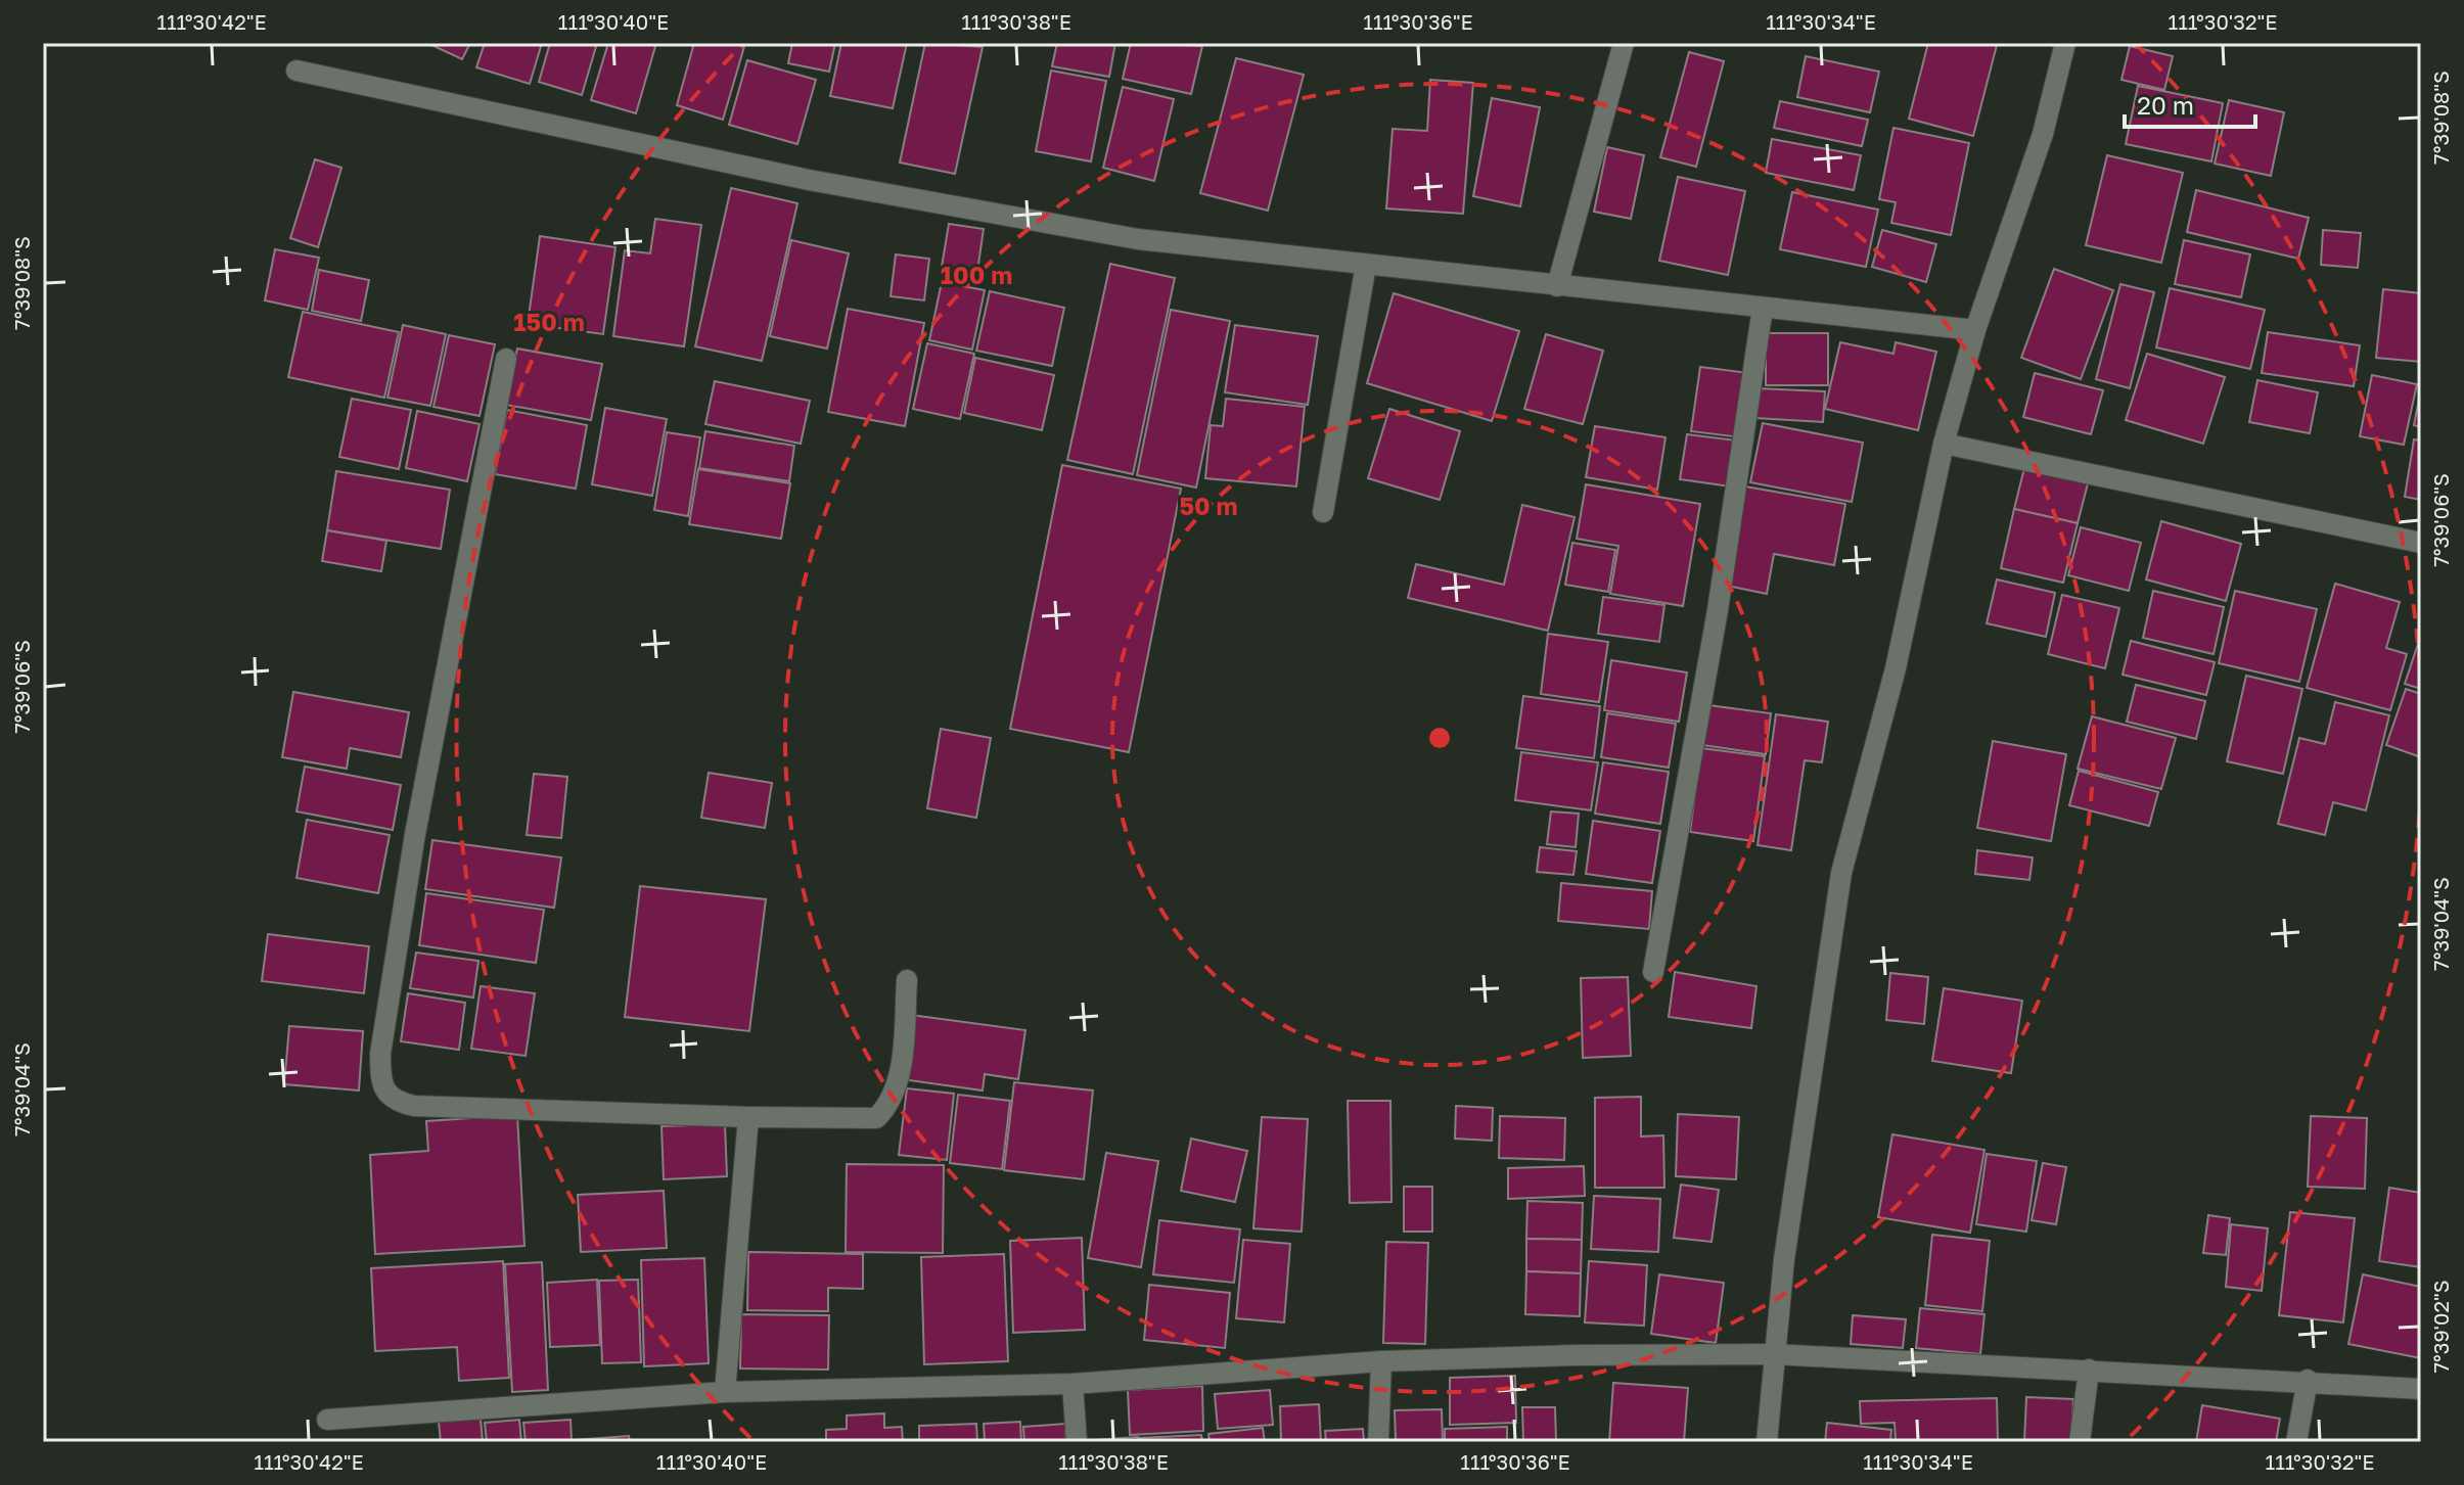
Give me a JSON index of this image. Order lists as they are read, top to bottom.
{
  "scale_bar": "20 m",
  "coordinates": [
    "111°30'42\"E",
    "111°30'40\"E",
    "111°30'38\"E",
    "111°30'36\"E",
    "111°30'34\"E",
    "111°30'32\"E",
    "7°39'08\"S",
    "7°39'06\"S",
    "7°39'04\"S",
    "7°39'02\"S"
  ],
  "rings": ["100 m", "150 m", "50 m"]
}
